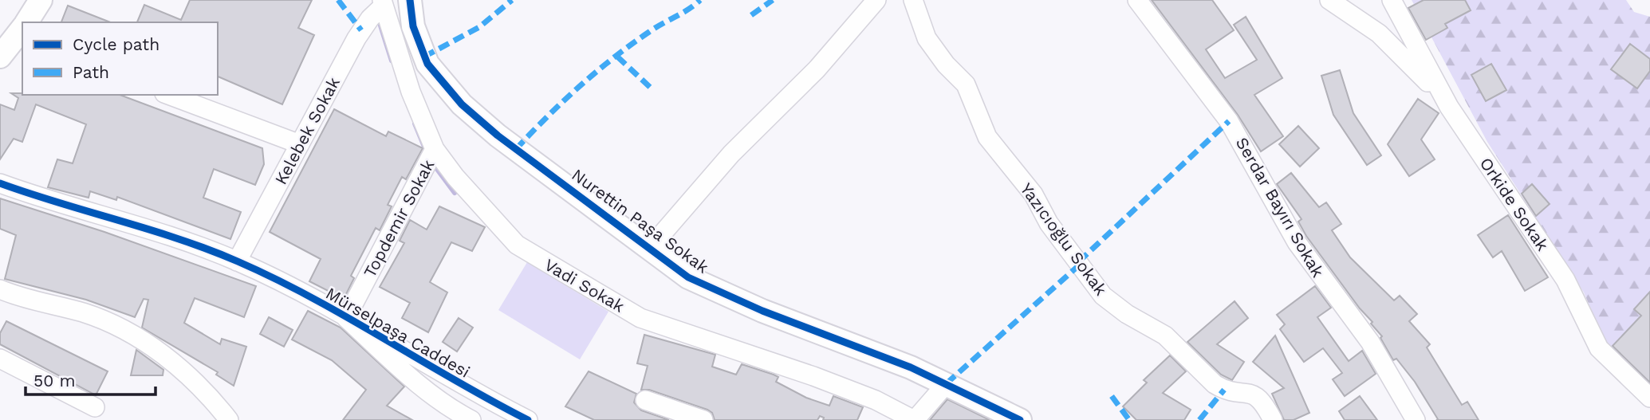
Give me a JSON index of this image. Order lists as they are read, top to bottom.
{
  "streets": {
    "street": [
      "Kelebek Sokak",
      "Orkide Sokak",
      "Serdar Bayırı Sokak",
      "Topdemir Sokak",
      "Nurettin Paşa Sokak",
      "Yazıcıoğlu Sokak",
      "Vadi Sokak",
      "Mürselpaşa Caddesi"
    ]
  },
  "crossings": [
    ["Kelebek Sokak", "Vadi Sokak"],
    ["Kelebek Sokak", "Mürselpaşa Caddesi"],
    ["Topdemir Sokak", "Vadi Sokak"],
    ["Topdemir Sokak", "Mürselpaşa Caddesi"]
  ],
  "legend": ["Cycle path", "Path"],
  "scale_bar": "50 m"
}
